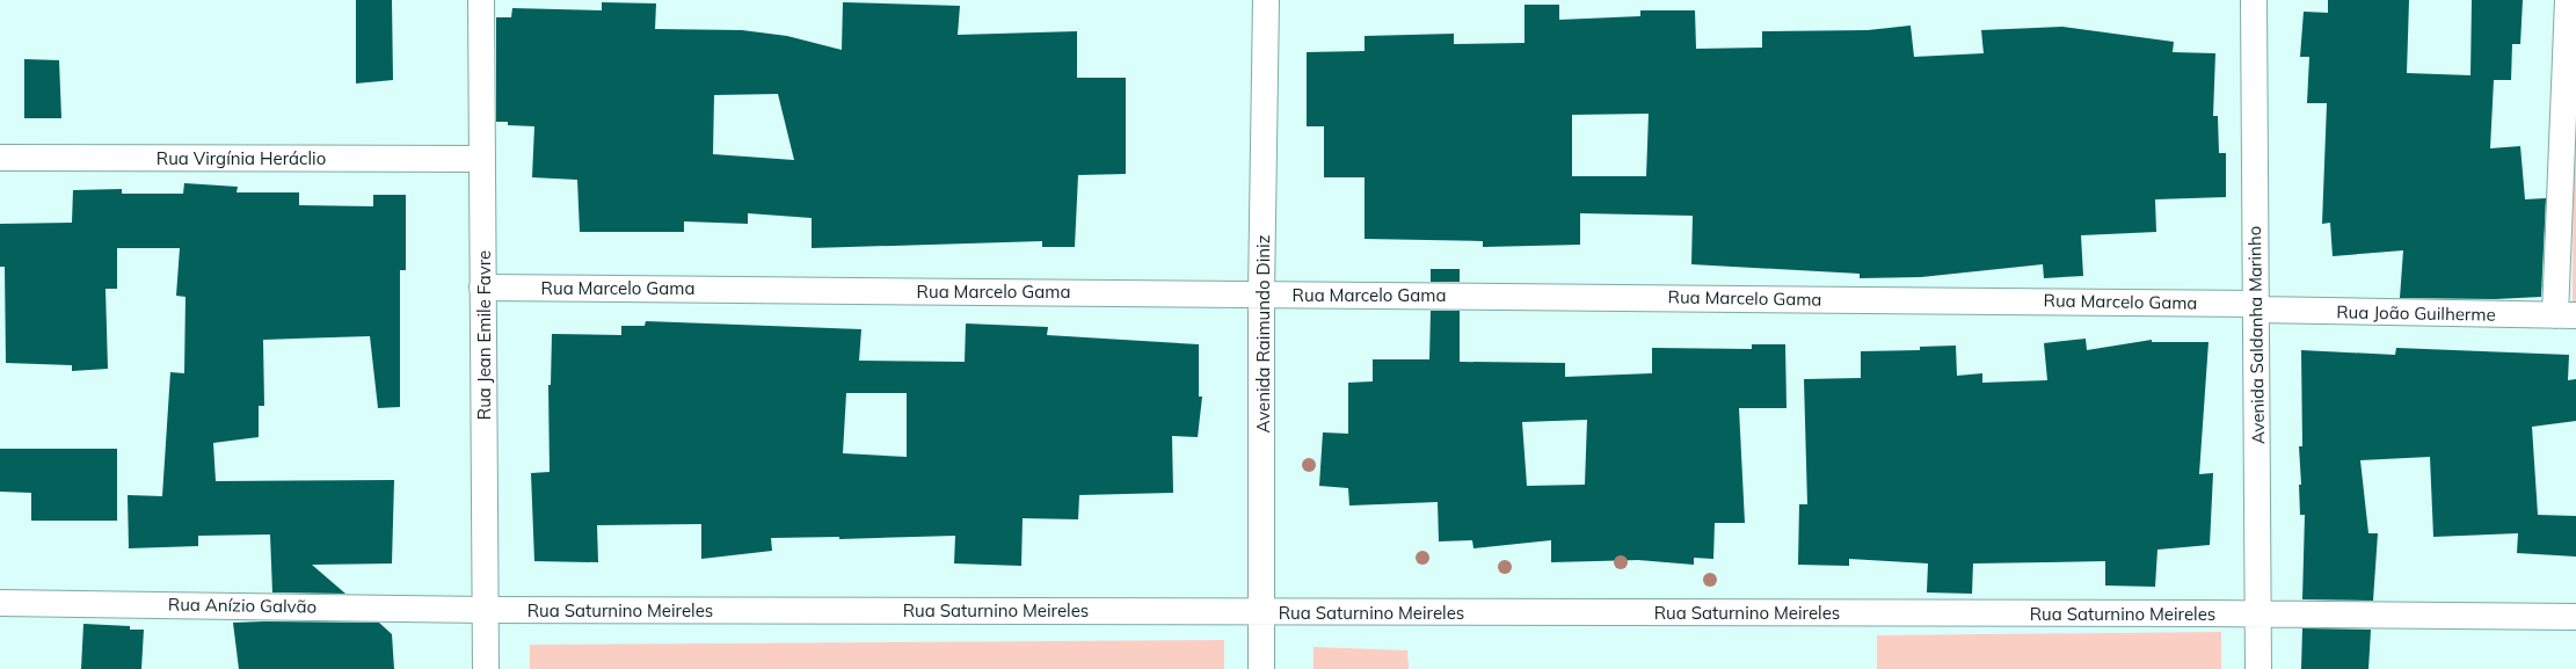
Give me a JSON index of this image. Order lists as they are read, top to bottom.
{
  "streets": {
    "street": [
      "Rua Virgínia Heráclio",
      "Rua Marcelo Gama",
      "Rua João Guilherme",
      "Avenida Raimundo Diniz",
      "Rua Jean Emile Favre",
      "Avenida Saldanha Marinho",
      "Rua Anízio Galvão",
      "Rua Saturnino Meireles"
    ]
  },
  "crossings": [
    ["Rua Virgínia Heráclio", "Rua Jean Emile Favre"],
    ["Rua Marcelo Gama", "Rua João Guilherme"],
    ["Rua Marcelo Gama", "Avenida Raimundo Diniz"],
    ["Rua Marcelo Gama", "Rua Jean Emile Favre"],
    ["Rua Marcelo Gama", "Avenida Saldanha Marinho"],
    ["Rua João Guilherme", "Avenida Saldanha Marinho"],
    ["Avenida Raimundo Diniz", "Rua Saturnino Meireles"],
    ["Rua Jean Emile Favre", "Rua Anízio Galvão"],
    ["Rua Jean Emile Favre", "Rua Saturnino Meireles"],
    ["Avenida Saldanha Marinho", "Rua Saturnino Meireles"],
    ["Rua Anízio Galvão", "Rua Saturnino Meireles"]
  ]
}
